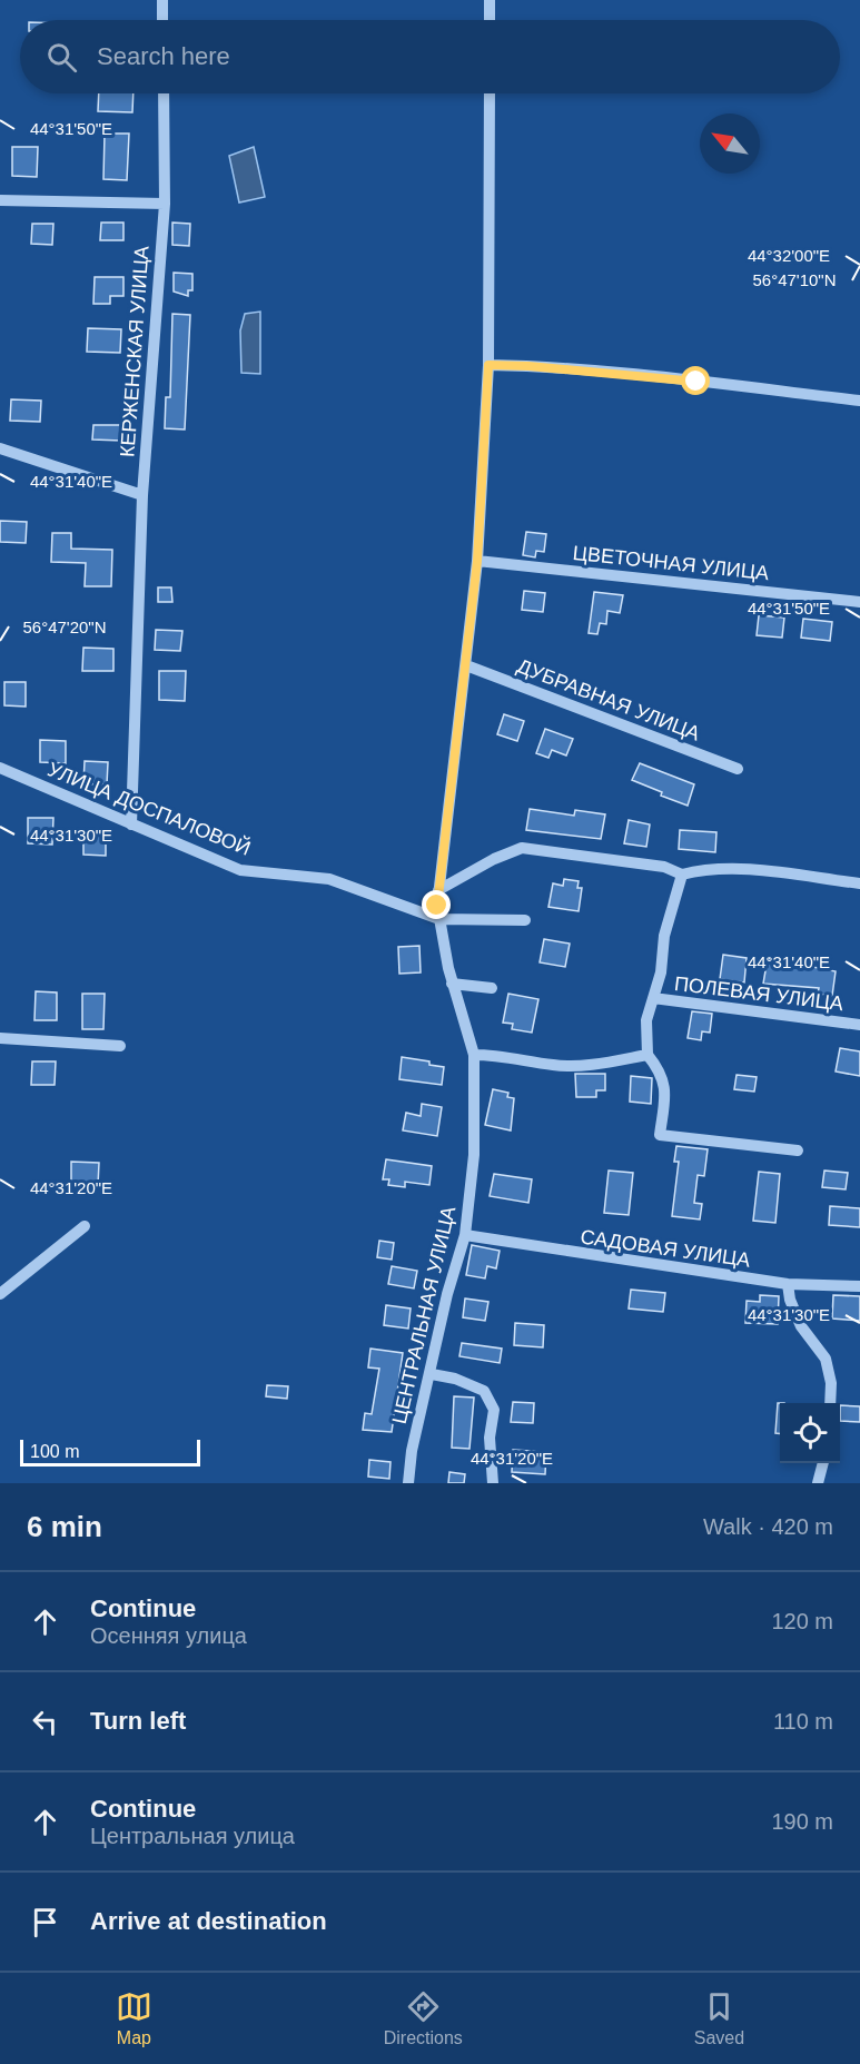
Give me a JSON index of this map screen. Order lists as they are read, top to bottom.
{
  "streets": {
    "street": [
      "КЕРЖЕНСКАЯ УЛИЦА",
      "ЦВЕТОЧНАЯ УЛИЦА",
      "ДУБРАВНАЯ УЛИЦА",
      "УЛИЦА ДОСПАЛОВОЙ",
      "ПОЛЕВАЯ УЛИЦА",
      "САДОВАЯ УЛИЦА",
      "ЦЕНТРАЛЬНАЯ УЛИЦА"
    ]
  },
  "crossings": [
    ["КЕРЖЕНСКАЯ УЛИЦА", "УЛИЦА ДОСПАЛОВОЙ"],
    ["ЦВЕТОЧНАЯ УЛИЦА", "ЦЕНТРАЛЬНАЯ УЛИЦА"],
    ["ДУБРАВНАЯ УЛИЦА", "ЦЕНТРАЛЬНАЯ УЛИЦА"],
    ["УЛИЦА ДОСПАЛОВОЙ", "ЦЕНТРАЛЬНАЯ УЛИЦА"],
    ["САДОВАЯ УЛИЦА", "ЦЕНТРАЛЬНАЯ УЛИЦА"]
  ],
  "scale_bar": "100 m",
  "north": "top left",
  "page": {
    "search": "Search here",
    "scale": "100 m",
    "heading": ["6 min", "Walk · 420 m"],
    "list": [
      ["Continue", "Осенняя улица", "120 m"],
      ["Turn left", "110 m"],
      ["Continue", "Центральная улица", "190 m"],
      "Arrive at destination"
    ],
    "nav": ["Map", "Directions", "Saved"]
  },
  "coordinates": [
    "44°31'50\"E",
    "44°32'00\"E",
    "56°47'10\"N",
    "44°31'40\"E",
    "56°47'20\"N",
    "44°31'30\"E",
    "44°31'20\"E"
  ]
}
